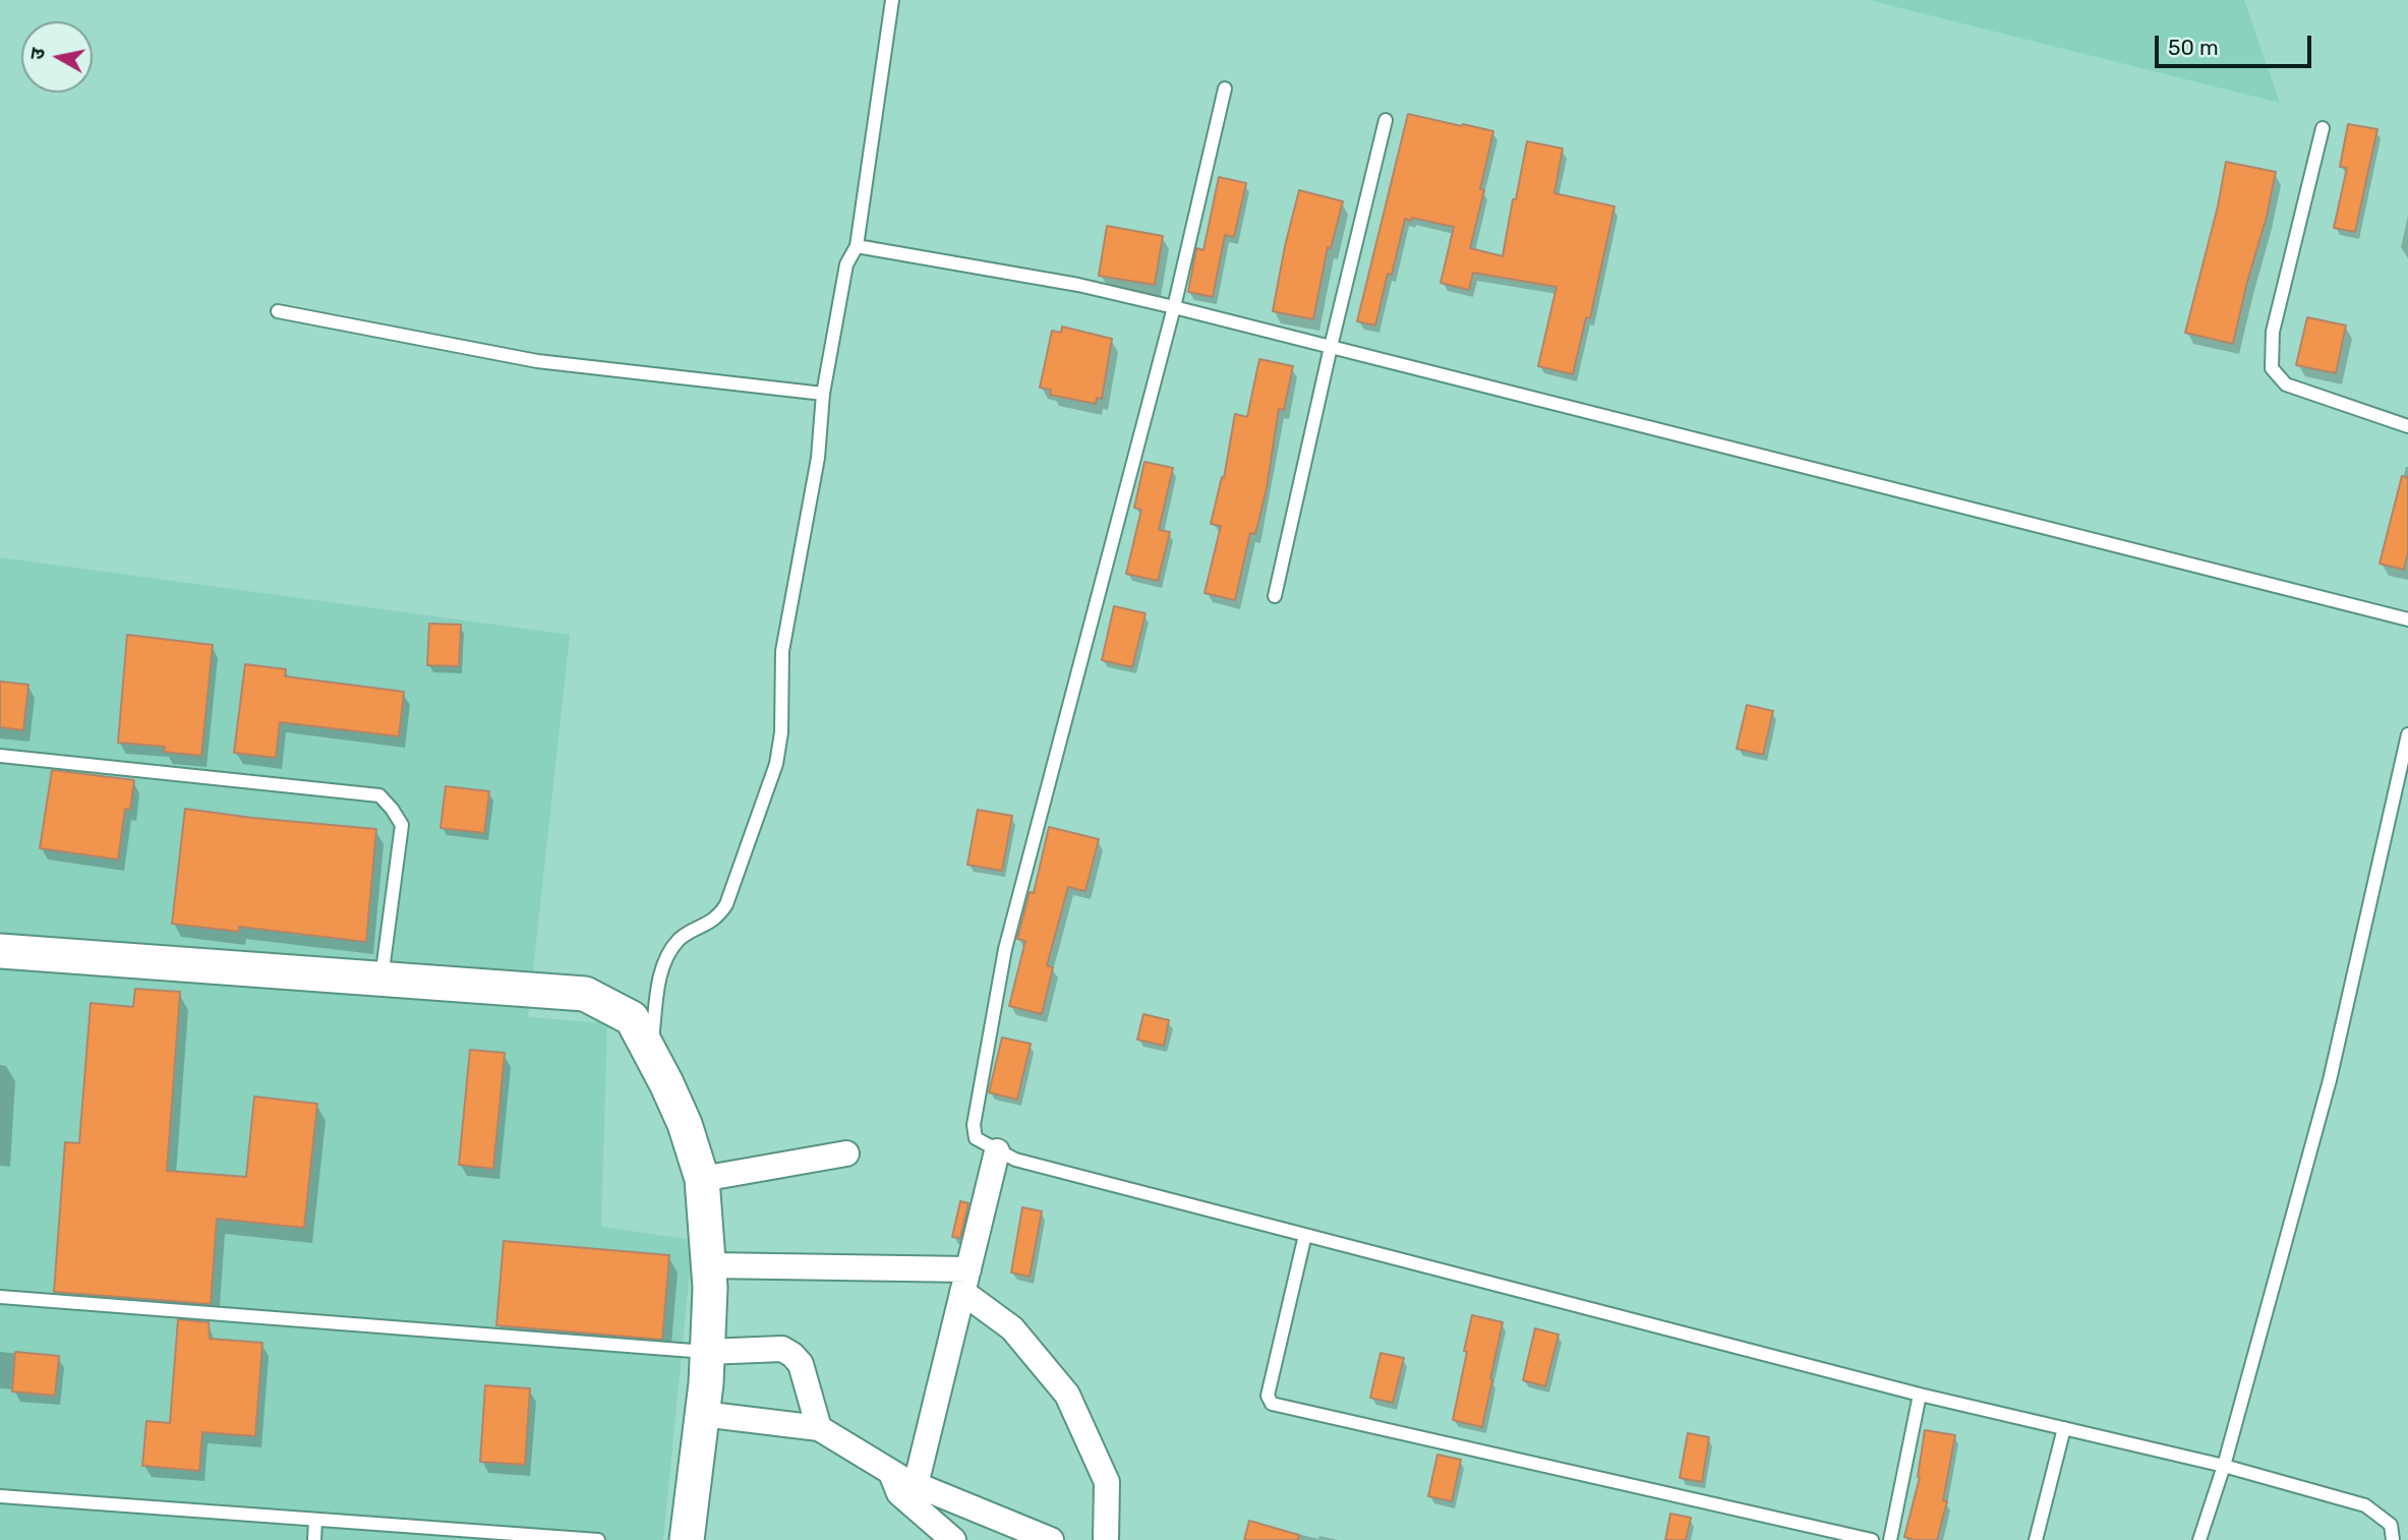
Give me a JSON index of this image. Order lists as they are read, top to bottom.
{
  "scale_bar": "50 m",
  "north": "left"
}
